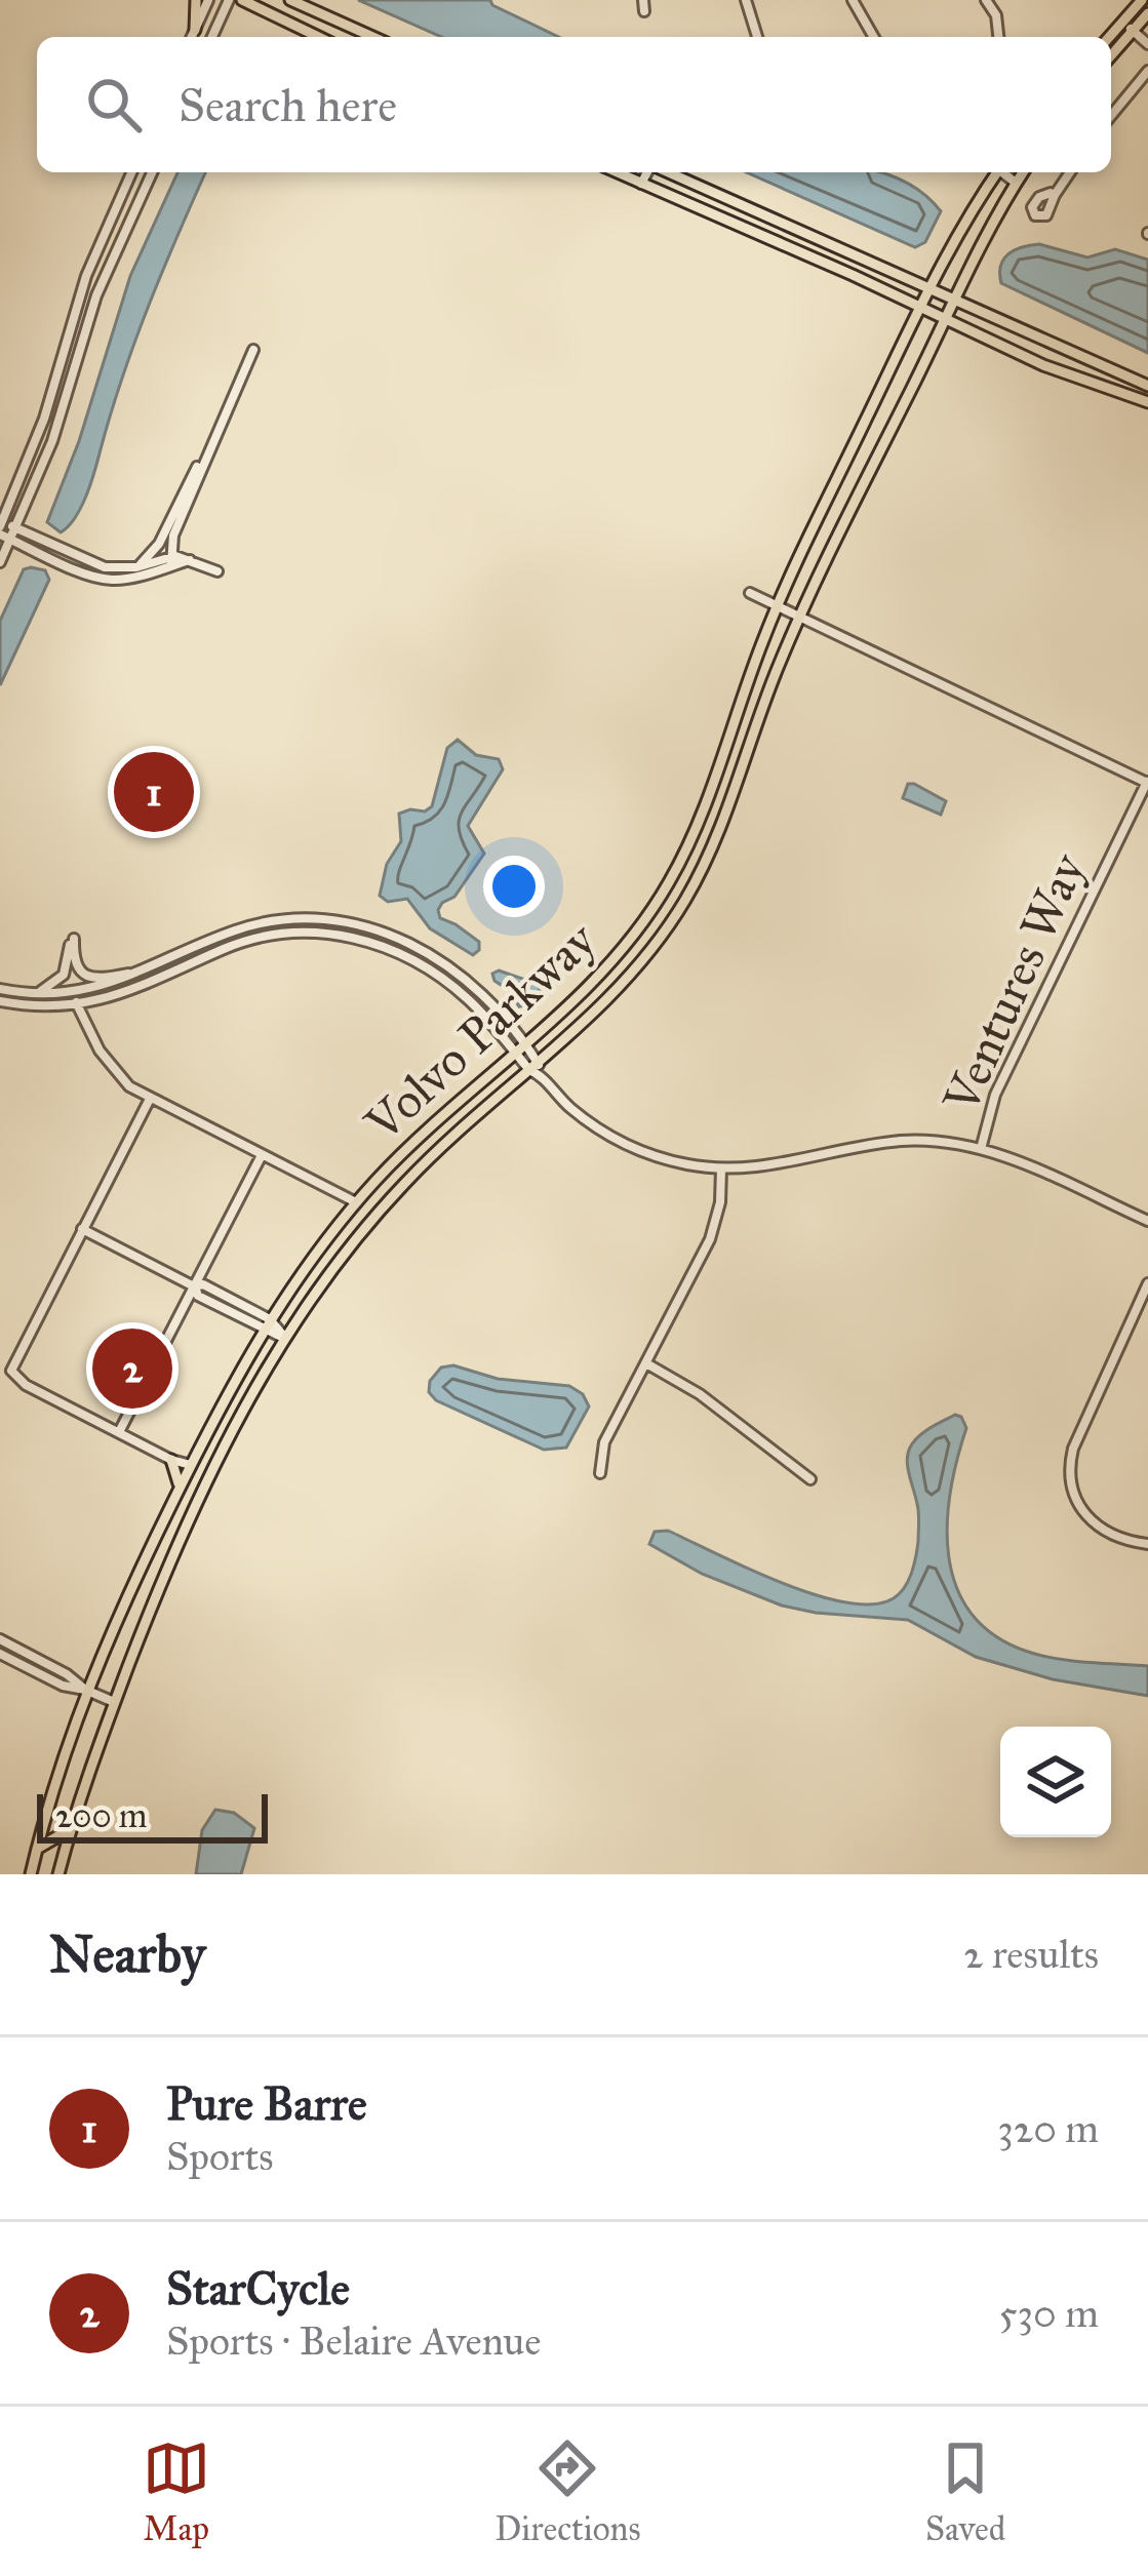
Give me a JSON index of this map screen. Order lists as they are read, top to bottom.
{
  "streets": {
    "main road": ["Volvo Parkway"],
    "street": ["Ventures Way"]
  },
  "scale_bar": "200 m",
  "page": {
    "search": "Search here",
    "pins": ["1", "2"],
    "scale": "200 m",
    "heading": ["Nearby", "2 results"],
    "list": [
      {
        "mark": "1",
        "name": "Pure Barre",
        "note": "Sports",
        "value": "320 m"
      },
      {
        "mark": "2",
        "name": "StarCycle",
        "note": "Sports · Belaire Avenue",
        "value": "530 m"
      }
    ],
    "nav": ["Map", "Directions", "Saved"]
  }
}
